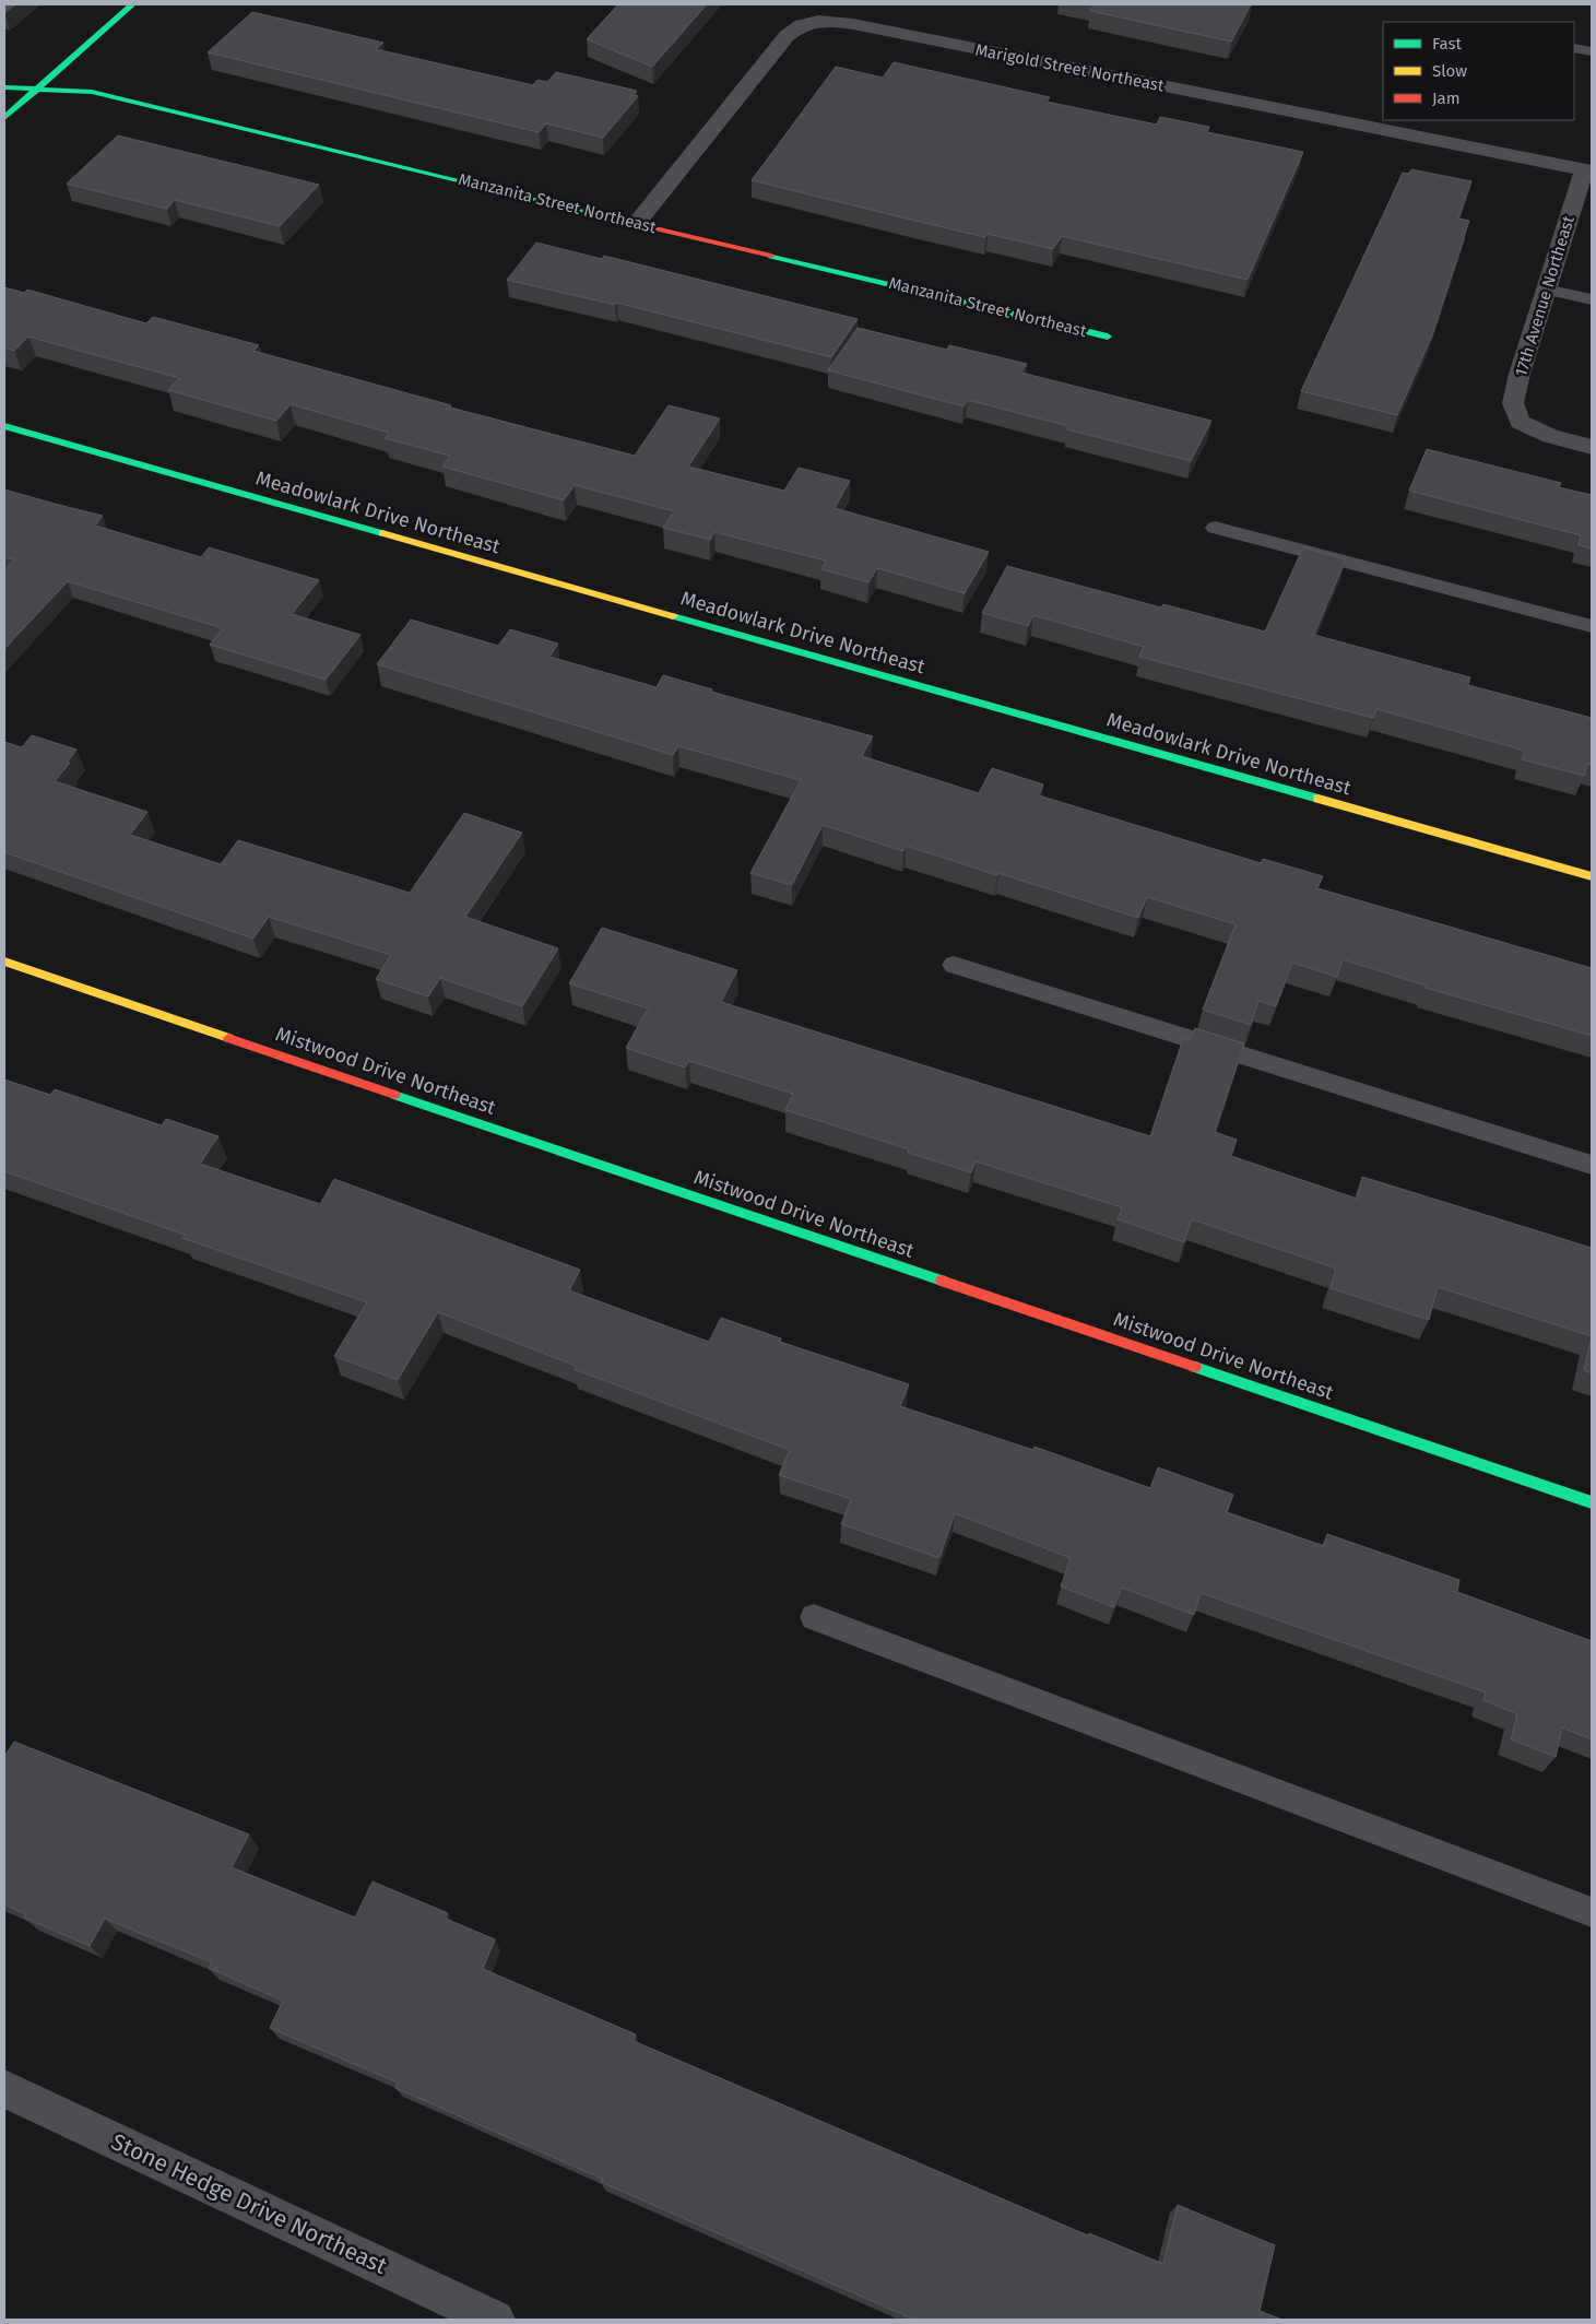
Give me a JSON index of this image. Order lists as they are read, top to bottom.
{
  "streets": {
    "street": [
      "Marigold Street Northeast",
      "Manzanita Street Northeast",
      "17th Avenue Northeast",
      "Meadowlark Drive Northeast",
      "Mistwood Drive Northeast",
      "Stone Hedge Drive Northeast"
    ]
  },
  "crossings": [
    ["Marigold Street Northeast", "Manzanita Street Northeast"],
    ["Marigold Street Northeast", "17th Avenue Northeast"]
  ],
  "legend": ["Fast", "Slow", "Jam"]
}
